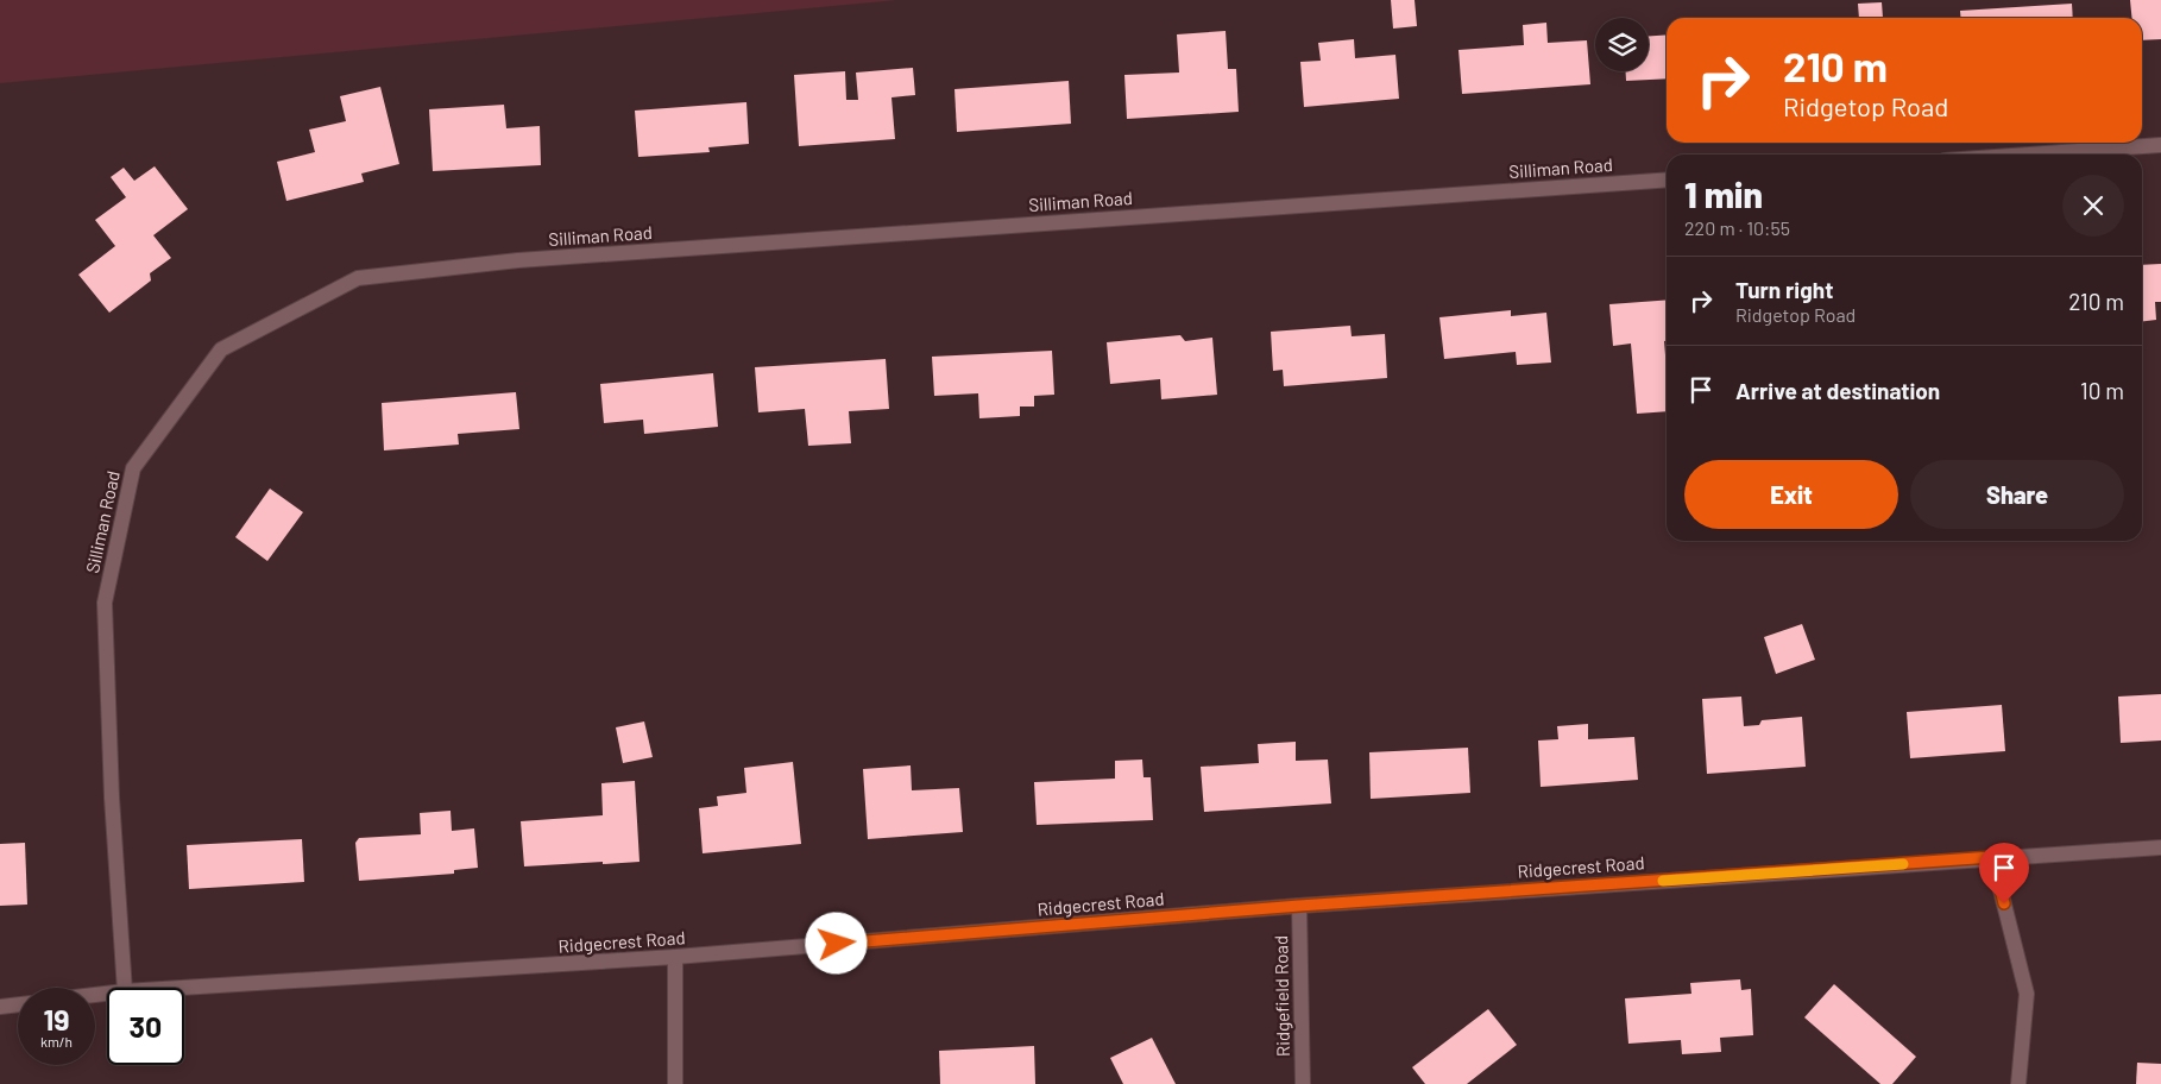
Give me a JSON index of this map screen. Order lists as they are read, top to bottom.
{
  "streets": {
    "street": ["Silliman Road", "Ridgecrest Road", "Ridgefield Road"]
  },
  "crossings": [
    ["Ridgecrest Road", "Ridgefield Road"]
  ],
  "page": {
    "turn": ["210 m", "Ridgetop Road"],
    "heading": ["1 min", "220 m · 10:55"],
    "list": [
      {
        "name": "Turn right",
        "note": "Ridgetop Road",
        "value": "210 m"
      },
      {
        "name": "Arrive at destination",
        "value": "10 m"
      }
    ],
    "buttons": ["Exit", "Share"],
    "speed": "19 km/h",
    "limit": "30"
  }
}
